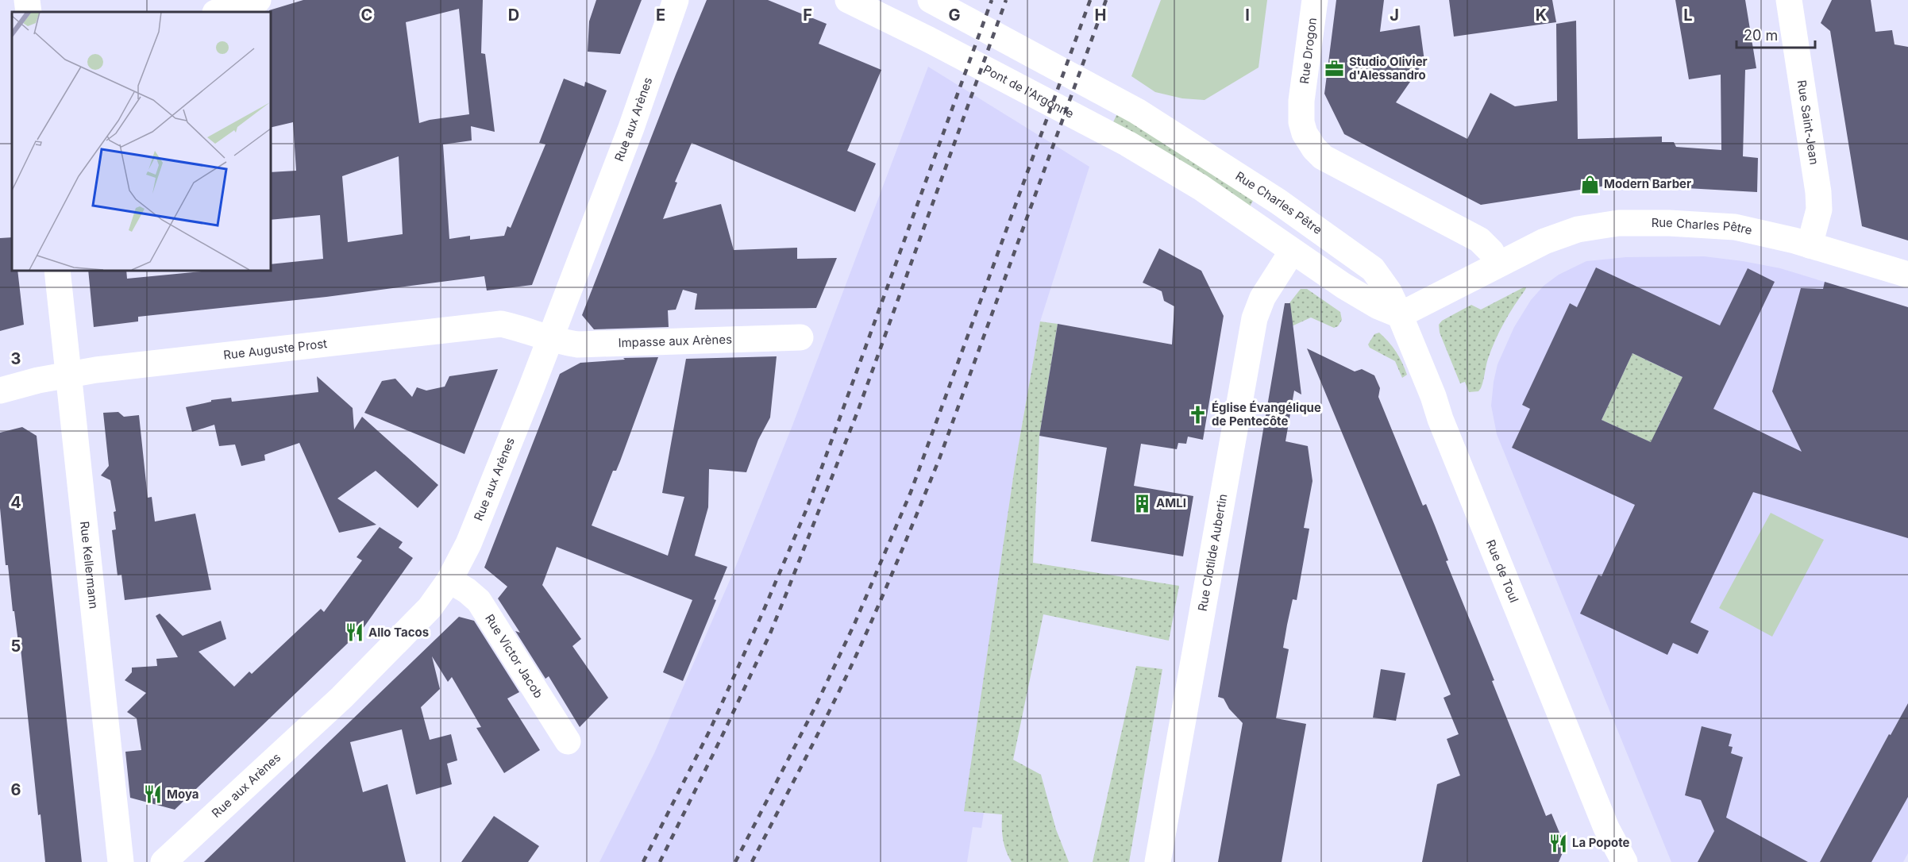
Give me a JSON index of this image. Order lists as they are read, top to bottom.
{
  "streets": {
    "street": [
      "Rue Drogon",
      "Pont de l'Argonne",
      "Rue aux Arènes",
      "Rue Saint-Jean",
      "Rue Charles Pêtre",
      "Impasse aux Arènes",
      "Rue Auguste Prost",
      "Rue Clotilde Aubertin",
      "Rue Kellermann",
      "Rue de Toul",
      "Rue Victor Jacob"
    ]
  },
  "crossings": [
    ["Rue Drogon", "Rue Charles Pêtre"],
    ["Pont de l'Argonne", "Rue Clotilde Aubertin"],
    ["Rue aux Arènes", "Impasse aux Arènes"],
    ["Rue aux Arènes", "Rue Auguste Prost"],
    ["Rue aux Arènes", "Rue Victor Jacob"],
    ["Rue Saint-Jean", "Rue Charles Pêtre"],
    ["Rue Charles Pêtre", "Rue Clotilde Aubertin"],
    ["Rue Charles Pêtre", "Rue de Toul"],
    ["Impasse aux Arènes", "Rue Auguste Prost"],
    ["Rue Auguste Prost", "Rue Kellermann"]
  ],
  "places": {
    "office": ["Studio Olivier d'Alessandro"],
    "shop": ["Modern Barber"],
    "church": ["Église Évangélique de Pentecôte"],
    "building": ["AMLI"],
    "restaurant": ["Allo Tacos", "Moya", "La Popote"]
  },
  "scale_bar": "20 m",
  "grid": {
    "columns": [
      "C",
      "D",
      "E",
      "F",
      "G",
      "H",
      "I",
      "J",
      "K",
      "L"
    ],
    "rows": [
      "3",
      "4",
      "5",
      "6"
    ]
  }
}
